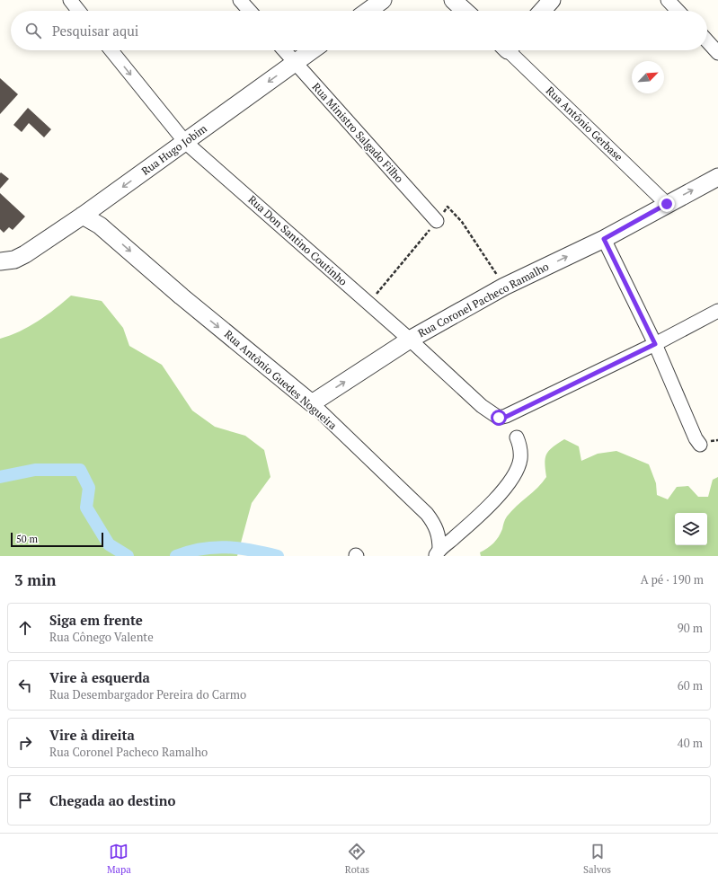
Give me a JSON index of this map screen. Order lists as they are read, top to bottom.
{
  "streets": {
    "street": [
      "Rua Antônio Gerbase",
      "Rua Ministro Salgado Filho",
      "Rua Hugo Jobim",
      "Rua Don Santino Coutinho",
      "Rua Coronel Pacheco Ramalho",
      "Rua Antônio Guedes Nogueira"
    ]
  },
  "crossings": [
    ["Rua Antônio Gerbase", "Rua Coronel Pacheco Ramalho"],
    ["Rua Ministro Salgado Filho", "Rua Hugo Jobim"],
    ["Rua Hugo Jobim", "Rua Don Santino Coutinho"],
    ["Rua Hugo Jobim", "Rua Antônio Guedes Nogueira"],
    ["Rua Don Santino Coutinho", "Rua Coronel Pacheco Ramalho"],
    ["Rua Coronel Pacheco Ramalho", "Rua Antônio Guedes Nogueira"]
  ],
  "one_way": ["Rua Hugo Jobim", "Rua Coronel Pacheco Ramalho", "Rua Antônio Guedes Nogueira"],
  "scale_bar": "50 m",
  "north": "top right",
  "page": {
    "search": "Pesquisar aqui",
    "scale": "50 m",
    "heading": ["3 min", "A pé · 190 m"],
    "list": [
      ["Siga em frente", "Rua Cônego Valente", "90 m"],
      ["Vire à esquerda", "Rua Desembargador Pereira do Carmo", "60 m"],
      ["Vire à direita", "Rua Coronel Pacheco Ramalho", "40 m"],
      "Chegada ao destino"
    ],
    "nav": ["Mapa", "Rotas", "Salvos"]
  }
}
